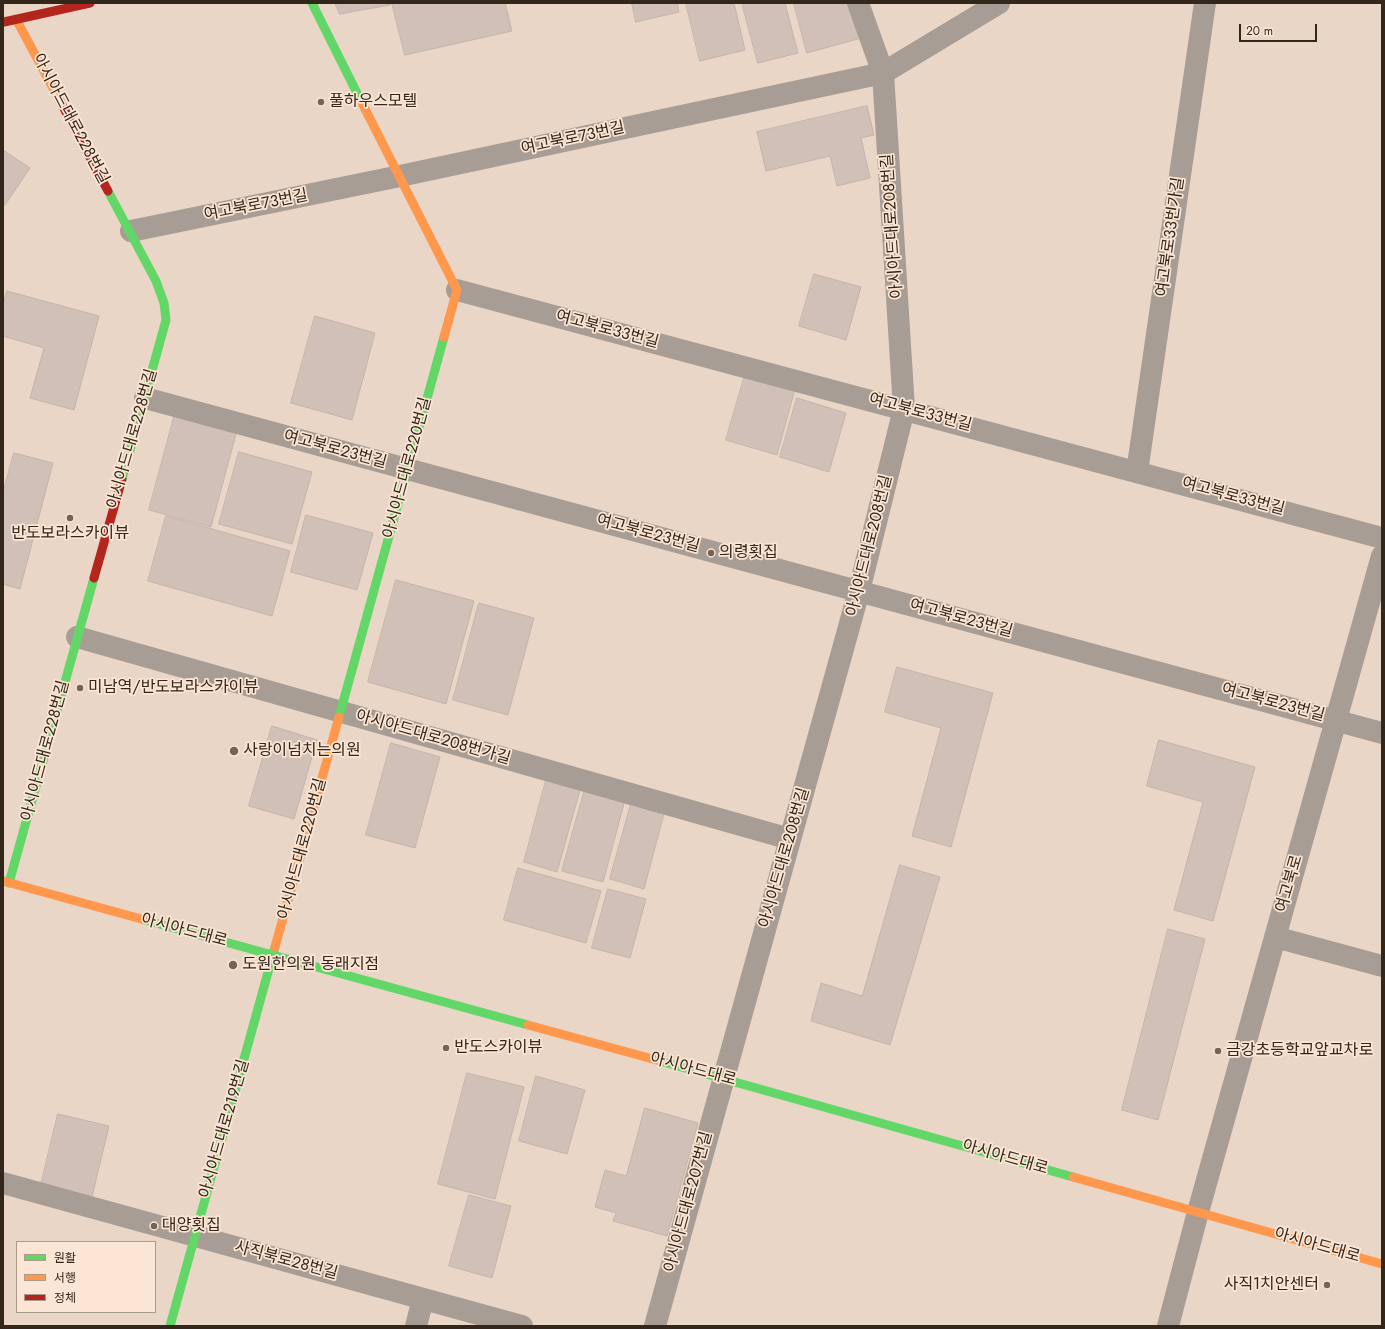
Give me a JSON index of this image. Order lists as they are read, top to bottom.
{
  "streets": {
    "street": [
      "아시아드대로228번길",
      "여고북로73번길",
      "아시아드대로208번길",
      "여고북로33번가길",
      "여고북로33번길",
      "여고북로23번길",
      "아시아드대로220번길",
      "아시아드대로208번가길",
      "여고북로",
      "아시아드대로",
      "아시아드대로219번길",
      "아시아드대로207번길",
      "사직북로28번길"
    ]
  },
  "crossings": [
    ["아시아드대로228번길", "여고북로73번길"],
    ["아시아드대로228번길", "여고북로23번길"],
    ["아시아드대로228번길", "아시아드대로208번가길"],
    ["아시아드대로228번길", "아시아드대로"],
    ["여고북로73번길", "아시아드대로208번길"],
    ["아시아드대로208번길", "여고북로33번길"],
    ["아시아드대로208번길", "여고북로23번길"],
    ["아시아드대로208번길", "아시아드대로208번가길"],
    ["아시아드대로208번길", "아시아드대로"],
    ["아시아드대로208번길", "아시아드대로207번길"],
    ["여고북로33번가길", "여고북로33번길"],
    ["여고북로33번길", "아시아드대로220번길"],
    ["여고북로23번길", "아시아드대로220번길"],
    ["여고북로23번길", "여고북로"],
    ["아시아드대로220번길", "아시아드대로208번가길"],
    ["아시아드대로220번길", "아시아드대로"],
    ["아시아드대로220번길", "아시아드대로219번길"],
    ["여고북로", "아시아드대로"],
    ["아시아드대로", "아시아드대로219번길"],
    ["아시아드대로", "아시아드대로207번길"],
    ["아시아드대로219번길", "사직북로28번길"]
  ],
  "places": [
    "풀하우스모텔",
    "반도보라스카이뷰",
    "의령횟집",
    "미남역/반도보라스카이뷰",
    "사랑이넘치는의원",
    "도원한의원 동래지점",
    "반도스카이뷰",
    "금강초등학교앞교차로",
    "대양횟집",
    "사직1치안센터"
  ],
  "legend": ["원활", "서행", "정체"],
  "scale_bar": "20 m"
}
